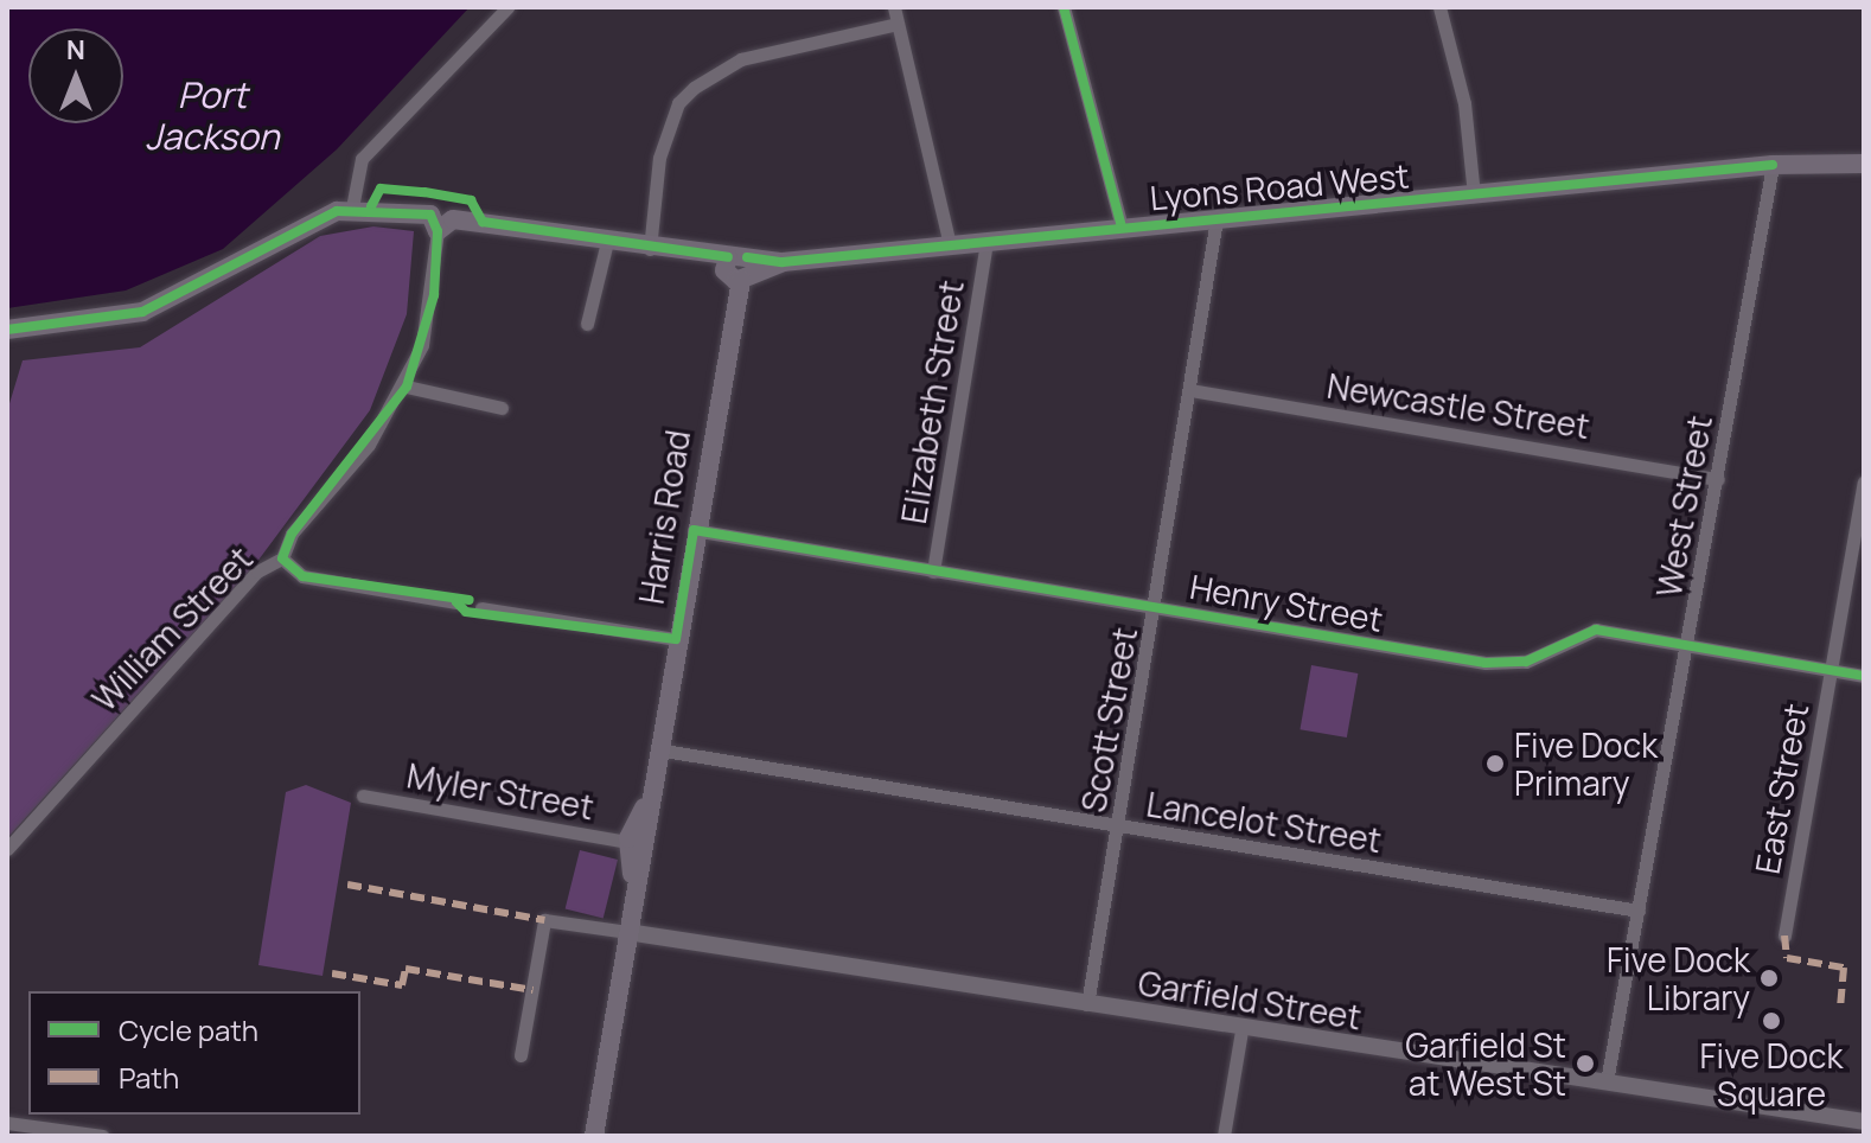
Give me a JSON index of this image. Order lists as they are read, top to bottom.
{
  "streets": {
    "main road": ["Lyons Road West", "Harris Road"],
    "street": [
      "Elizabeth Street",
      "Newcastle Street",
      "West Street",
      "Henry Street",
      "William Street",
      "Scott Street",
      "East Street",
      "Myler Street",
      "Lancelot Street",
      "Garfield Street"
    ]
  },
  "crossings": [
    ["Lyons Road West", "Elizabeth Street"],
    ["Lyons Road West", "West Street"],
    ["Lyons Road West", "Harris Road"],
    ["Lyons Road West", "Scott Street"],
    ["Elizabeth Street", "Henry Street"],
    ["Newcastle Street", "West Street"],
    ["Newcastle Street", "Scott Street"],
    ["West Street", "Henry Street"],
    ["West Street", "Lancelot Street"],
    ["West Street", "Garfield Street"],
    ["Harris Road", "Henry Street"],
    ["Harris Road", "Myler Street"],
    ["Harris Road", "Lancelot Street"],
    ["Harris Road", "Garfield Street"],
    ["Henry Street", "Scott Street"],
    ["Henry Street", "East Street"],
    ["Scott Street", "Lancelot Street"],
    ["Scott Street", "Garfield Street"]
  ],
  "water": ["Port Jackson"],
  "places": [
    "Five Dock Primary",
    "Five Dock Library",
    "Five Dock Square",
    "Garfield St at West St"
  ],
  "legend": ["Cycle path", "Path"],
  "north": "top"
}
